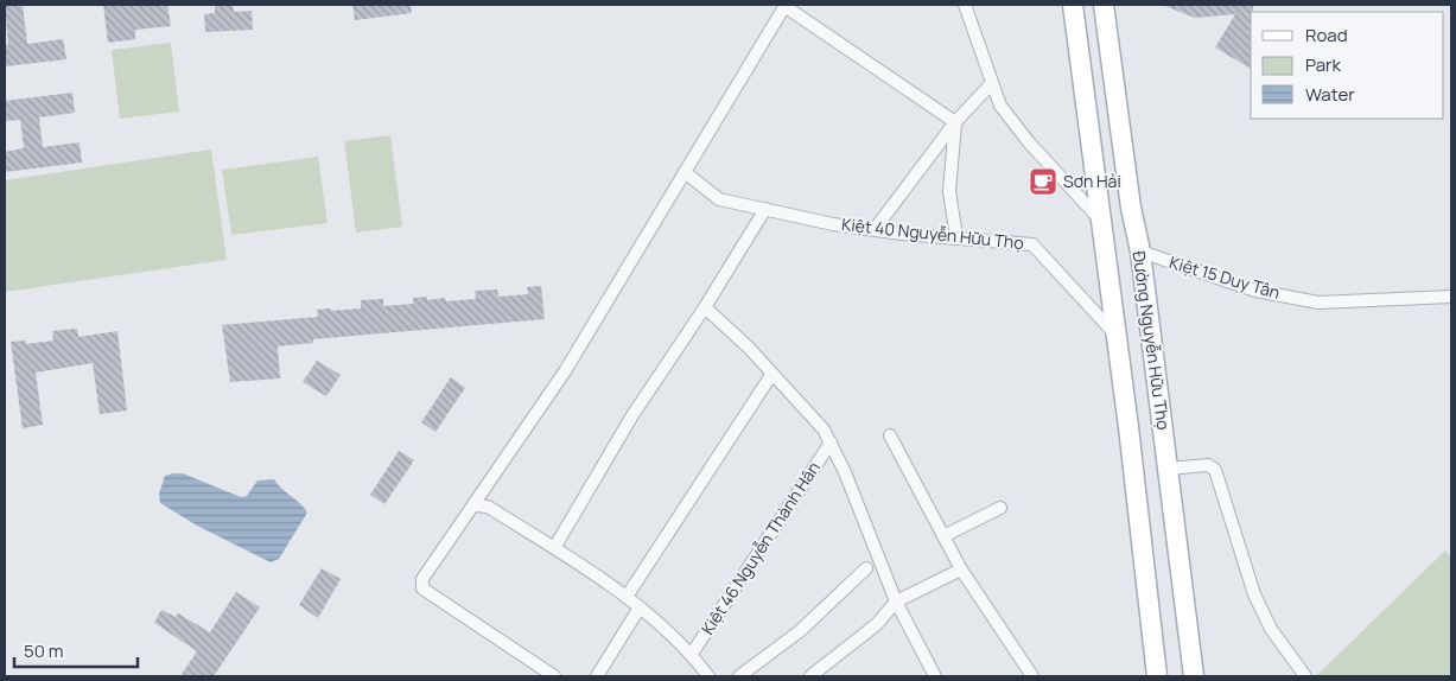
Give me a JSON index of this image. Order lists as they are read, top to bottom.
{
  "streets": {
    "main road": ["Đường Nguyễn Hữu Thọ"],
    "street": ["Kiệt 40 Nguyễn Hữu Thọ", "Kiệt 15 Duy Tân", "Kiệt 46 Nguyễn Thành Hân"]
  },
  "crossings": [
    ["Kiệt 40 Nguyễn Hữu Thọ", "Đường Nguyễn Hữu Thọ"],
    ["Kiệt 15 Duy Tân", "Đường Nguyễn Hữu Thọ"]
  ],
  "places": {
    "cafe": ["Sơn Hải"]
  },
  "legend": ["Road", "Park", "Water"],
  "scale_bar": "50 m"
}
